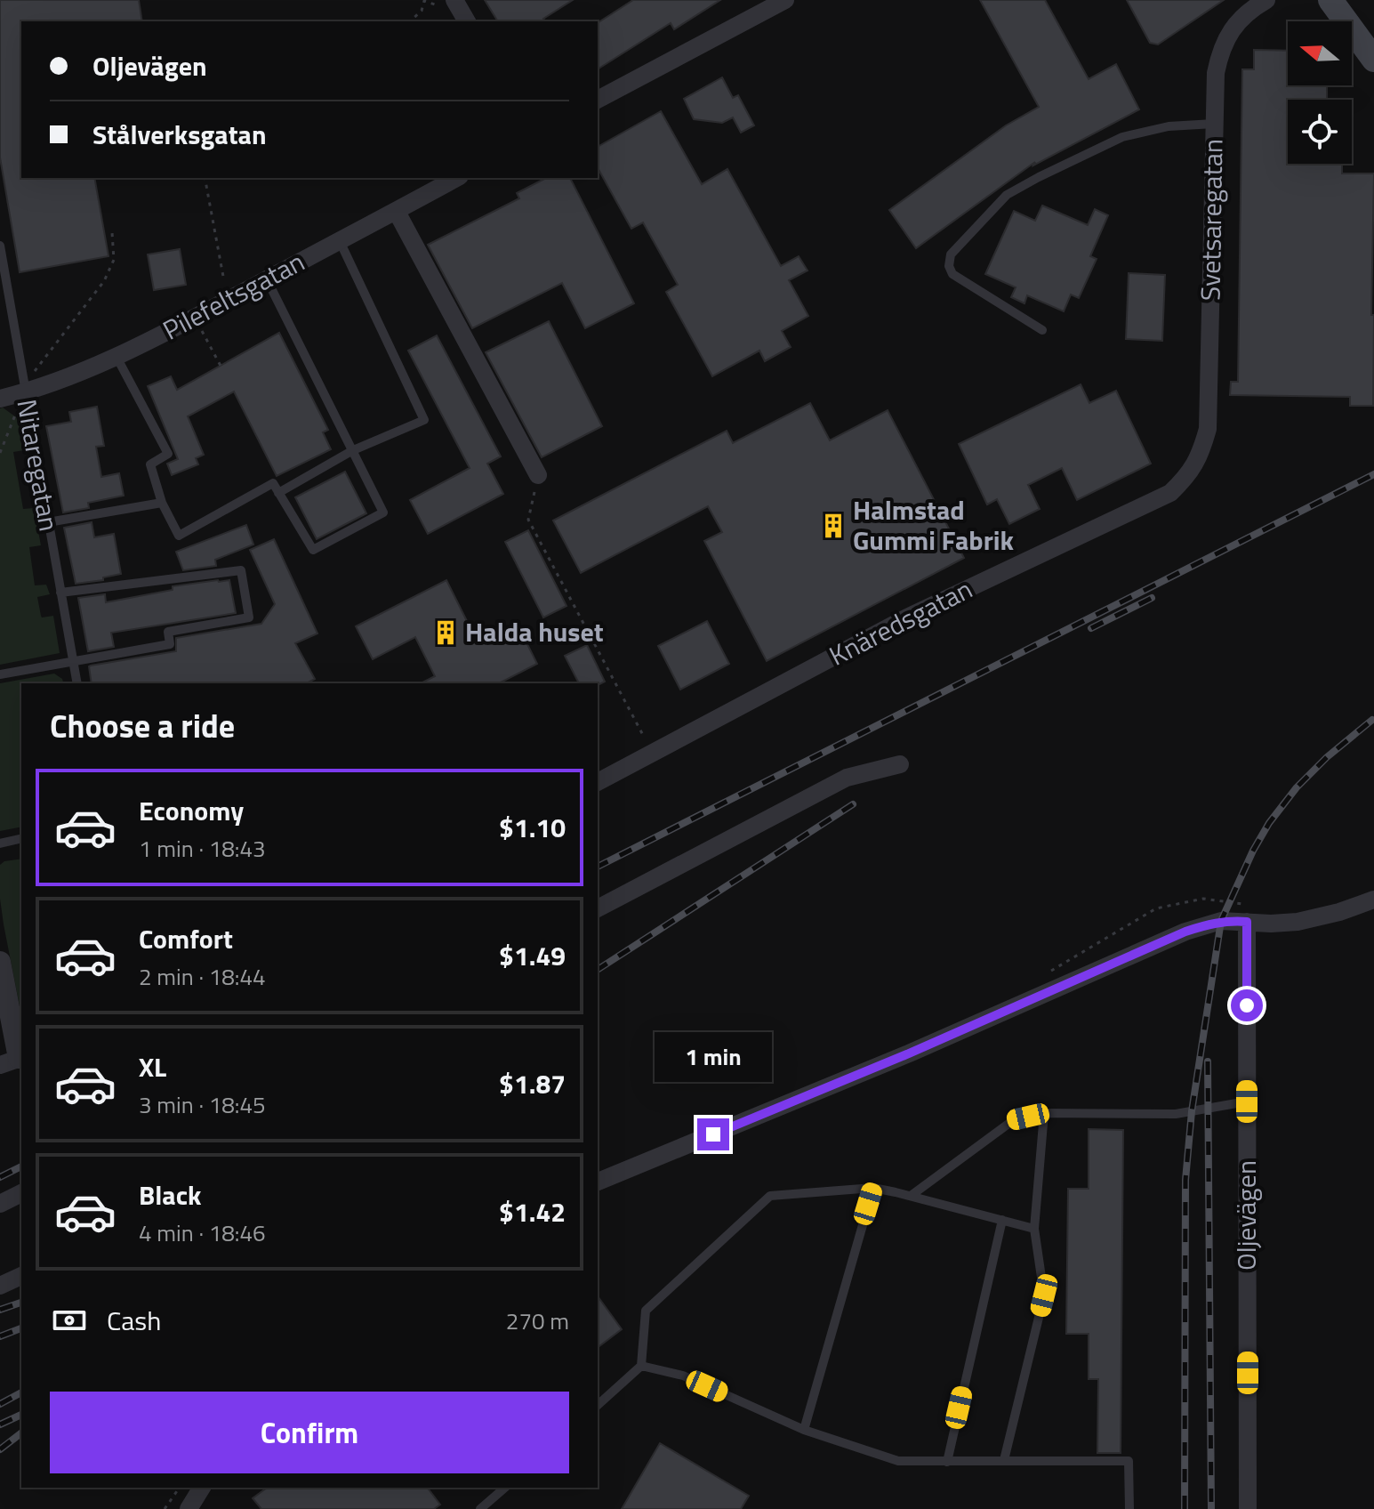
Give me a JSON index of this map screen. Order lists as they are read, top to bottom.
{
  "streets": {
    "street": [
      "Svetsaregatan",
      "Pilefeltsgatan",
      "Knäredsgatan",
      "Oljevägen"
    ],
    "lane": ["Nitaregatan"]
  },
  "crossings": [
    ["Svetsaregatan", "Knäredsgatan"],
    ["Pilefeltsgatan", "Nitaregatan"]
  ],
  "places": {
    "building": ["Halmstad Gummi Fabrik", "Halda huset"]
  },
  "north": "left",
  "page": {
    "banner": ["Oljevägen", "Stålverksgatan"],
    "heading": "Choose a ride",
    "list": [
      {
        "name": "Economy",
        "note": "1 min · 18:43",
        "value": "$1.10"
      },
      {
        "name": "Comfort",
        "note": "2 min · 18:44",
        "value": "$1.49"
      },
      {
        "name": "XL",
        "note": "3 min · 18:45",
        "value": "$1.87"
      },
      {
        "name": "Black",
        "note": "4 min · 18:46",
        "value": "$1.42"
      }
    ],
    "bubble": "1 min",
    "pay": ["Cash", "270 m"],
    "buttons": "Confirm"
  }
}
